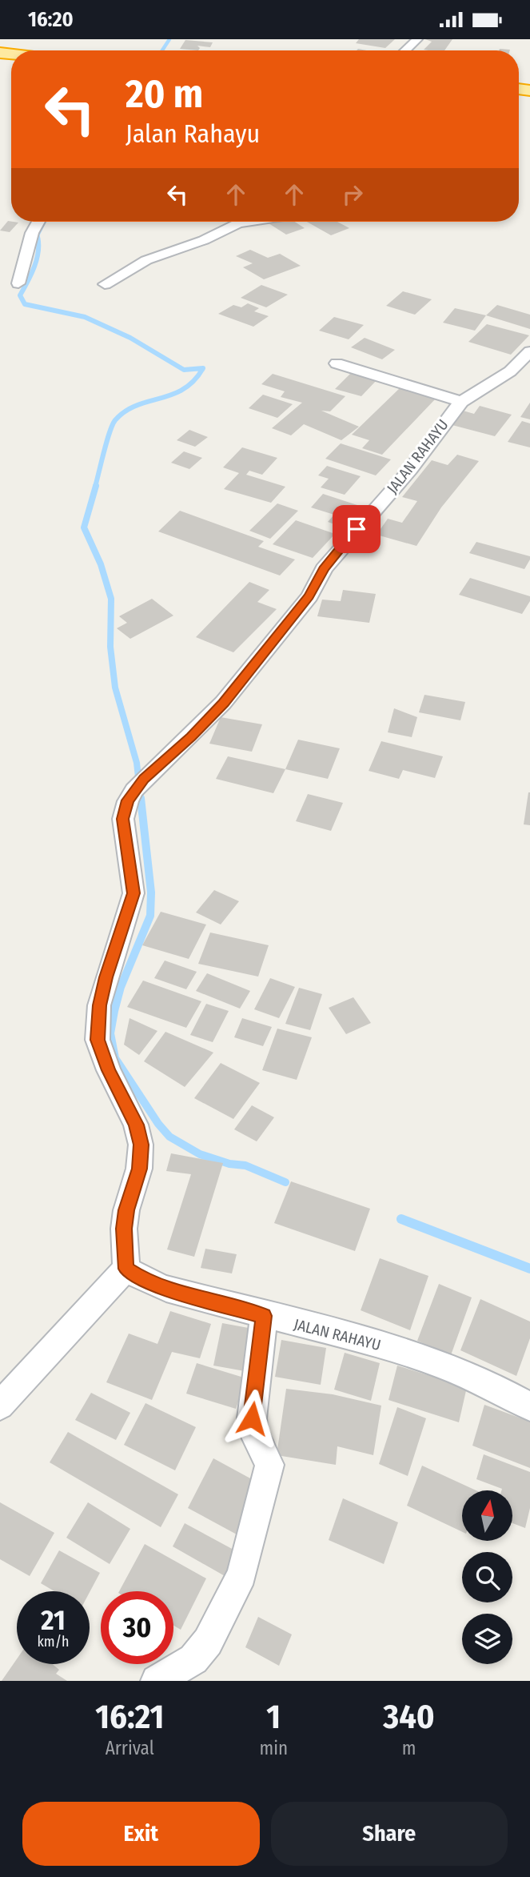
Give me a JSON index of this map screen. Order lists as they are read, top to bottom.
{
  "streets": {
    "street": ["JALAN RAHAYU"]
  },
  "north": "top",
  "page": {
    "status": "16:20",
    "turn": ["20 m", "Jalan Rahayu"],
    "speed": "21 km/h",
    "limit": "30",
    "eta": [
      "16:21",
      "Arrival",
      "1",
      "min",
      "340",
      "m"
    ],
    "buttons": ["Exit", "Share"]
  }
}
